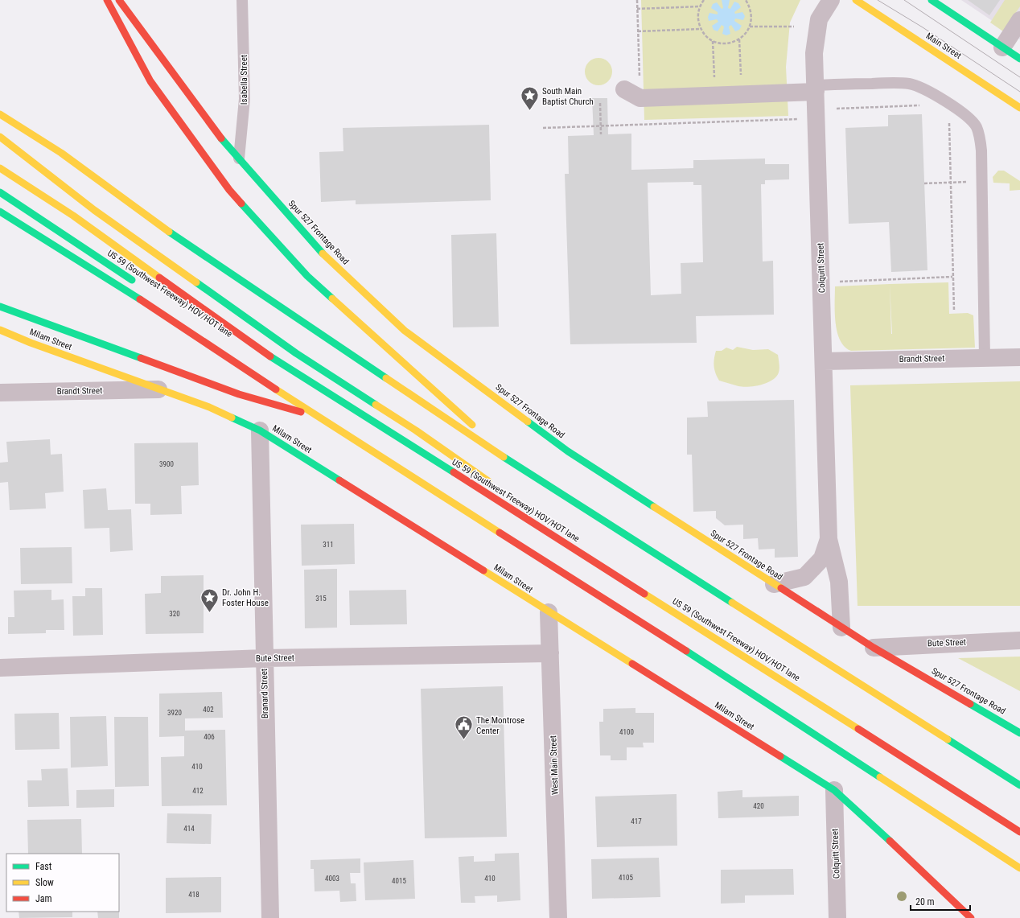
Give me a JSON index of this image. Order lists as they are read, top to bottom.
{
  "streets": {
    "main road": [
      "Main Street",
      "Spur 527 Frontage Road",
      "US 59 (Southwest Freeway) HOV/HOT lane",
      "Milam Street"
    ],
    "street": [
      "Colquitt Street",
      "Brandt Street",
      "Bute Street",
      "Branard Street",
      "West Main Street"
    ],
    "lane": ["Isabella Street"]
  },
  "crossings": [
    ["Isabella Street", "Spur 527 Frontage Road"],
    ["Spur 527 Frontage Road", "Colquitt Street"],
    ["Spur 527 Frontage Road", "Bute Street"],
    ["Colquitt Street", "Milam Street"],
    ["Colquitt Street", "Brandt Street"],
    ["Milam Street", "Brandt Street"],
    ["Milam Street", "Branard Street"],
    ["Milam Street", "West Main Street"],
    ["Bute Street", "Branard Street"],
    ["Bute Street", "West Main Street"]
  ],
  "places": {
    "place": ["South Main Baptist Church", "Dr. John H. Foster House"],
    "public building": ["The Montrose Center"]
  },
  "house_numbers": [
    "3900",
    "311",
    "315",
    "320",
    "402",
    "3920",
    "4100",
    "406",
    "410",
    "412",
    "420",
    "417",
    "414",
    "4105",
    "4003",
    "410",
    "4015",
    "418"
  ],
  "legend": ["Fast", "Slow", "Jam"],
  "scale_bar": "20 m"
}
